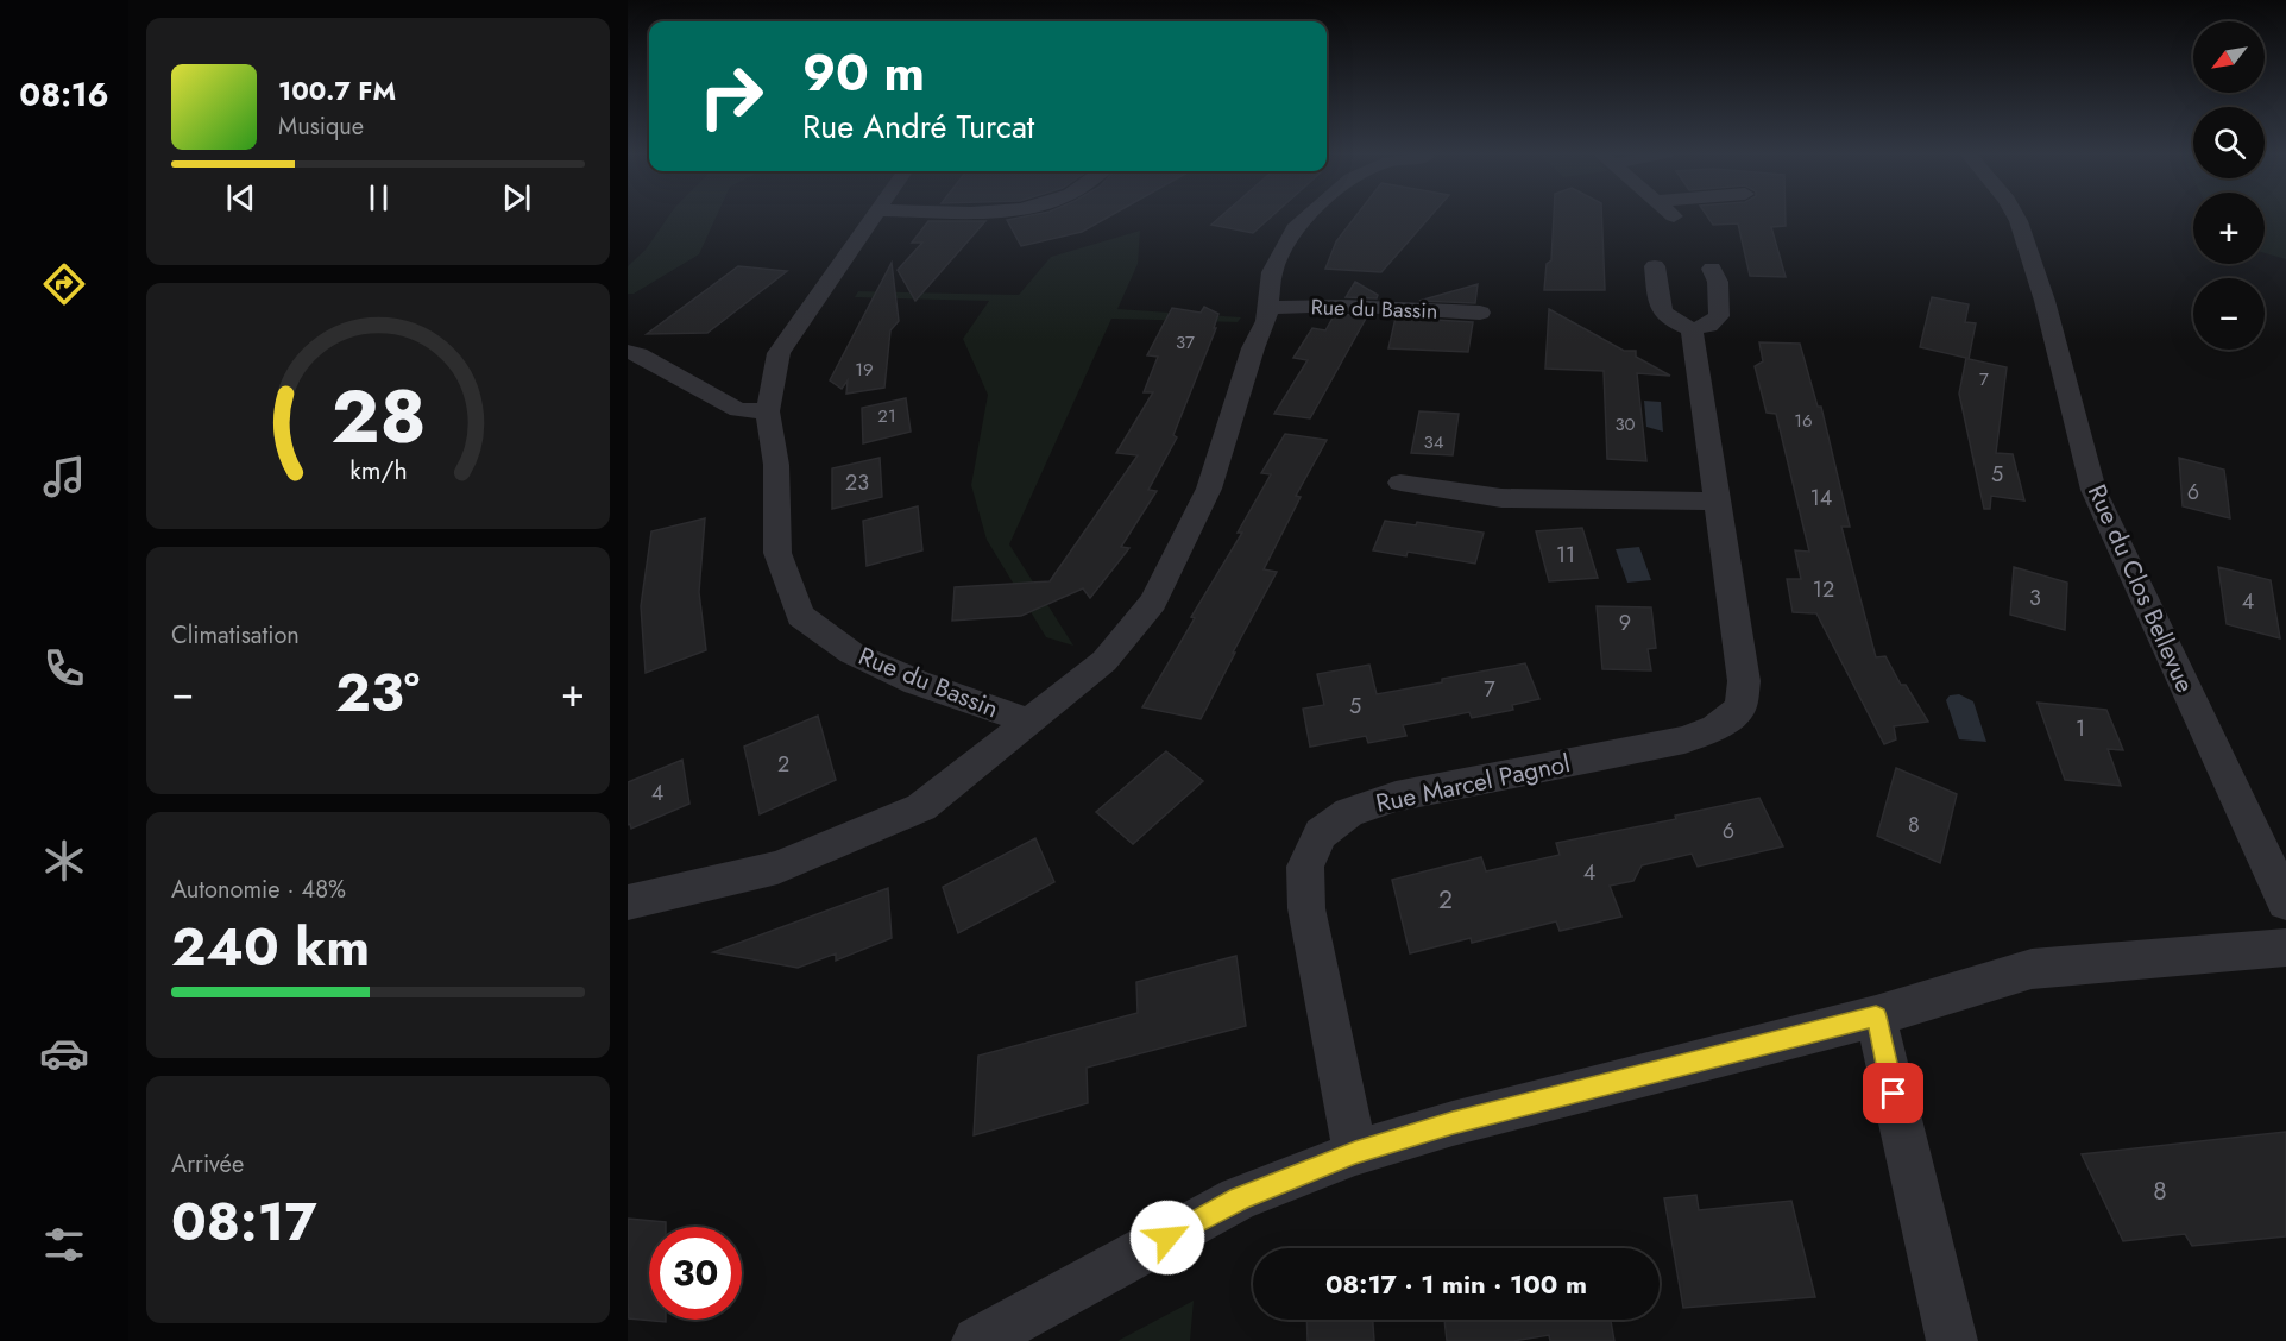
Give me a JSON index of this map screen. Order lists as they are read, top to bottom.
{
  "streets": {
    "street": ["Rue du Bassin", "Rue du Clos Bellevue", "Rue Marcel Pagnol"]
  },
  "house_numbers": [
    "37",
    "19",
    "7",
    "21",
    "16",
    "30",
    "34",
    "5",
    "23",
    "6",
    "14",
    "11",
    "12",
    "3",
    "4",
    "9",
    "7",
    "5",
    "1",
    "2",
    "4",
    "8",
    "6",
    "4",
    "2",
    "8"
  ],
  "north": "bottom left",
  "page": {
    "tabs": "08:16",
    "map_buttons": ["+", "−"],
    "turn": ["90 m", "Rue André Turcat"],
    "song": ["100.7 FM", "Musique"],
    "tile": [
      "Climatisation",
      ["Autonomie · 48%", "240 km"],
      ["Arrivée", "08:17"]
    ],
    "heat": ["−", "23°", "+"],
    "limit": "30",
    "trip": "08:17 · 1 min · 100 m",
    "gauge": ["28", "km/h"]
  }
}
